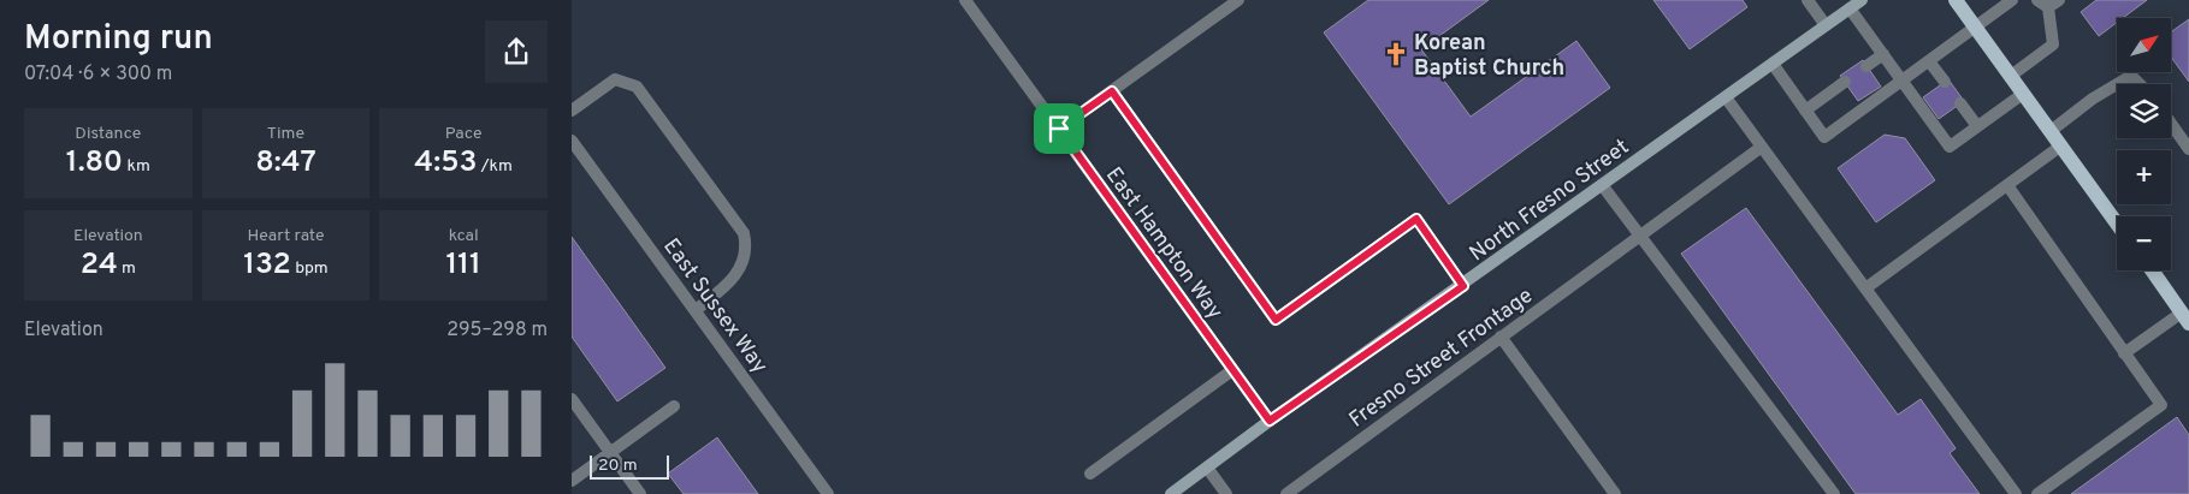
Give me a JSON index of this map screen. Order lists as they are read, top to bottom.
{
  "streets": {
    "main road": ["North Fresno Street"],
    "street": ["East Hampton Way", "East Sussex Way", "Fresno Street Frontage"]
  },
  "crossings": [
    ["North Fresno Street", "East Hampton Way"]
  ],
  "places": {
    "church": ["Korean Baptist Church"]
  },
  "scale_bar": "20 m",
  "north": "top right",
  "page": {
    "heading": ["Morning run", "07:04 · 6 × 300 m"],
    "map_buttons": ["+", "−"],
    "stats": [
      ["Distance", "1.80 km"],
      ["Time", "8:47"],
      ["Pace", "4:53 /km"],
      ["Elevation", "24 m"],
      ["Heart rate", "132 bpm"],
      ["kcal", "111"]
    ],
    "chart": ["Elevation", "295–298 m"],
    "scale": "20 m"
  }
}
